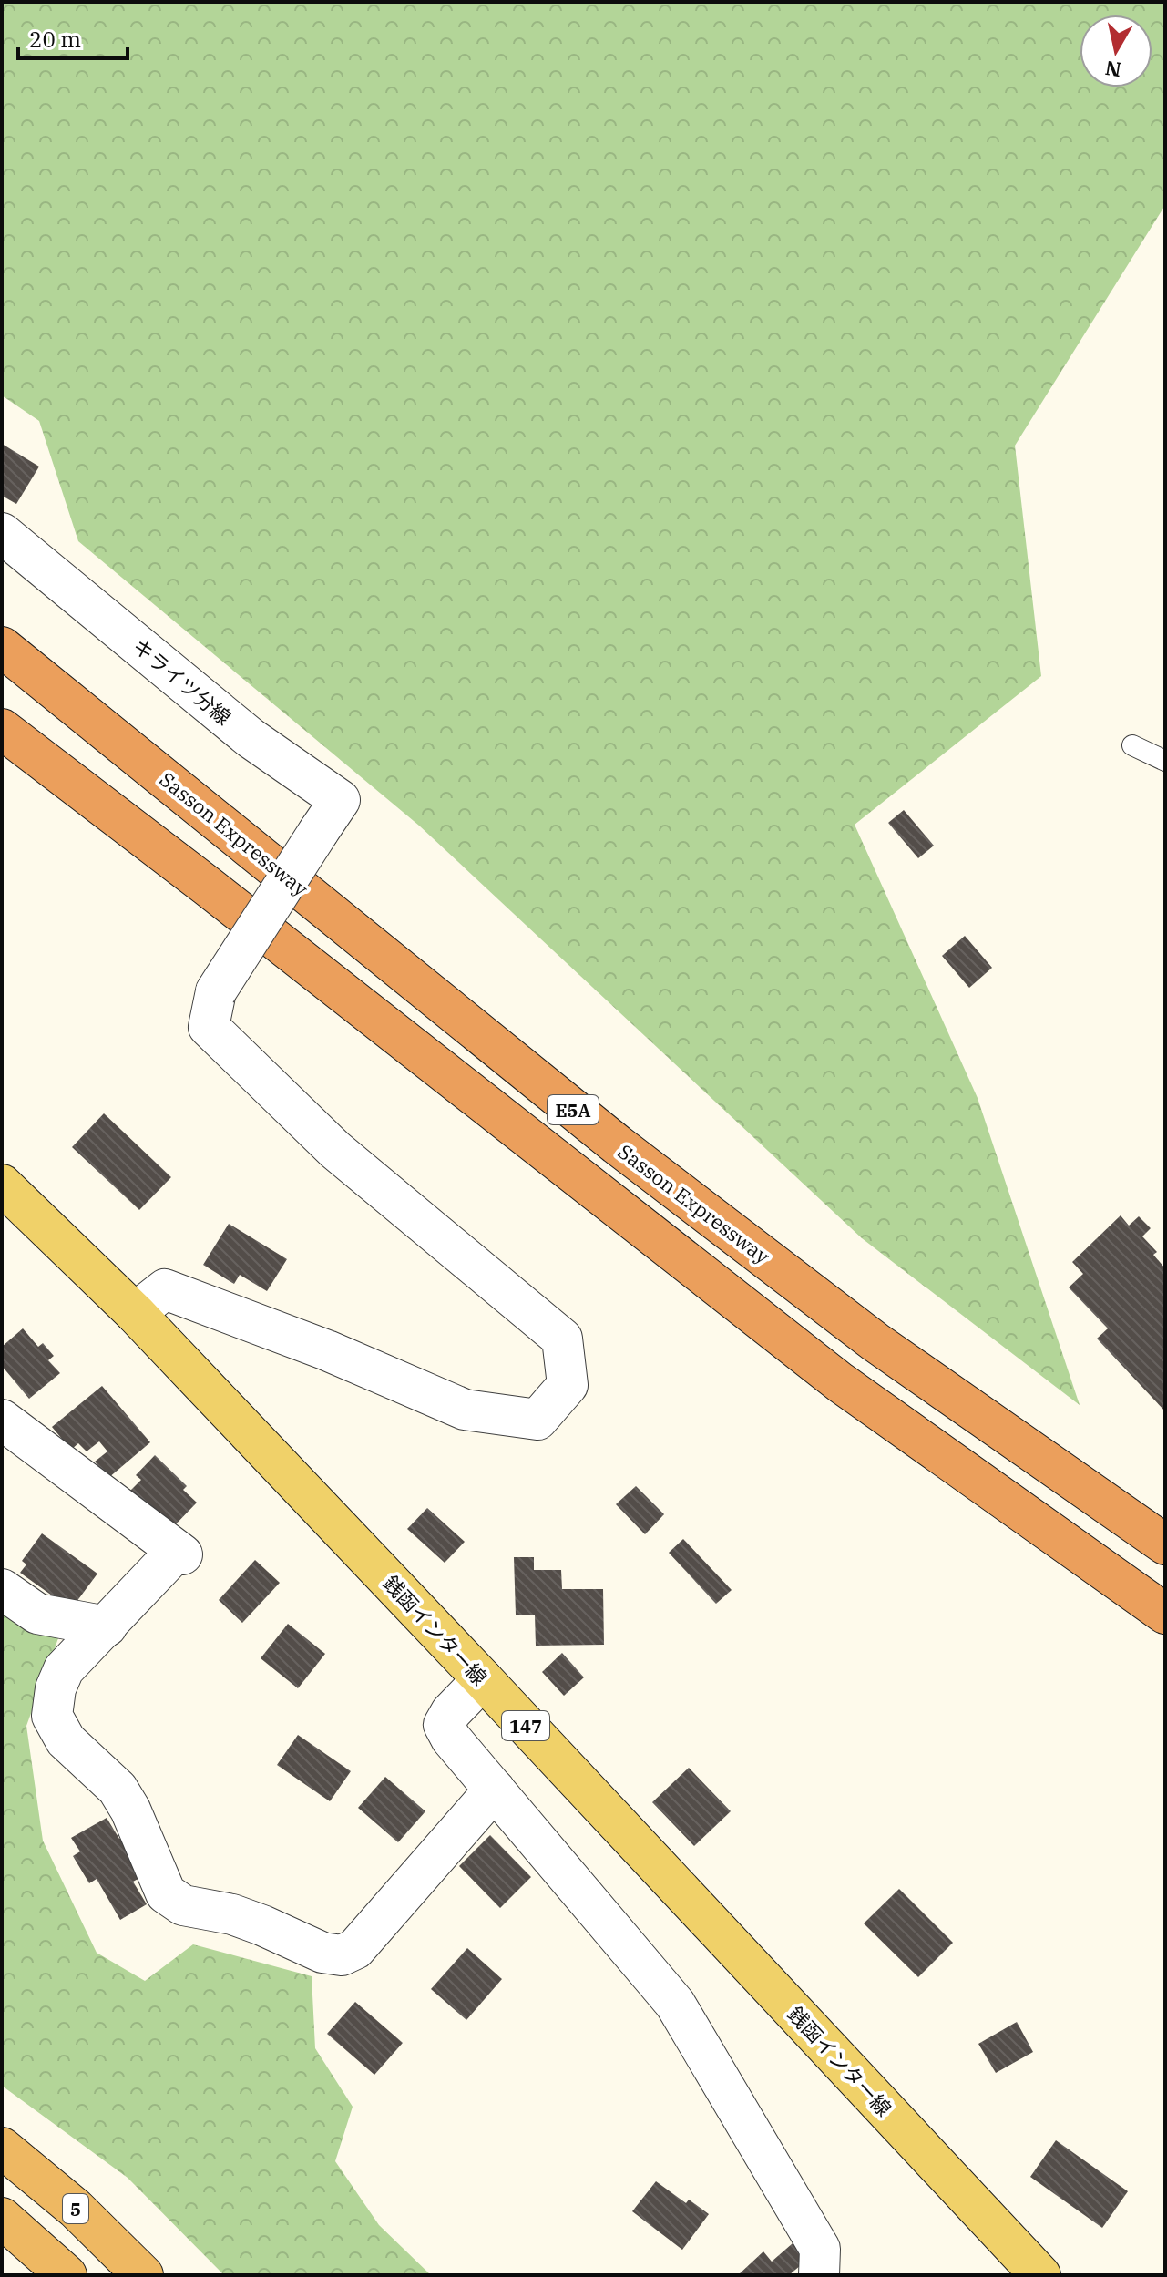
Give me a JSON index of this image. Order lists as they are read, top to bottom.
{
  "streets": {
    "highway": ["Sasson Expressway", "E5A", "5"],
    "main road": ["銭函インター線", "147"],
    "street": ["キライツ分線"]
  },
  "crossings": [
    ["キライツ分線", "銭函インター線"]
  ],
  "scale_bar": "20 m",
  "north": "bottom"
}
